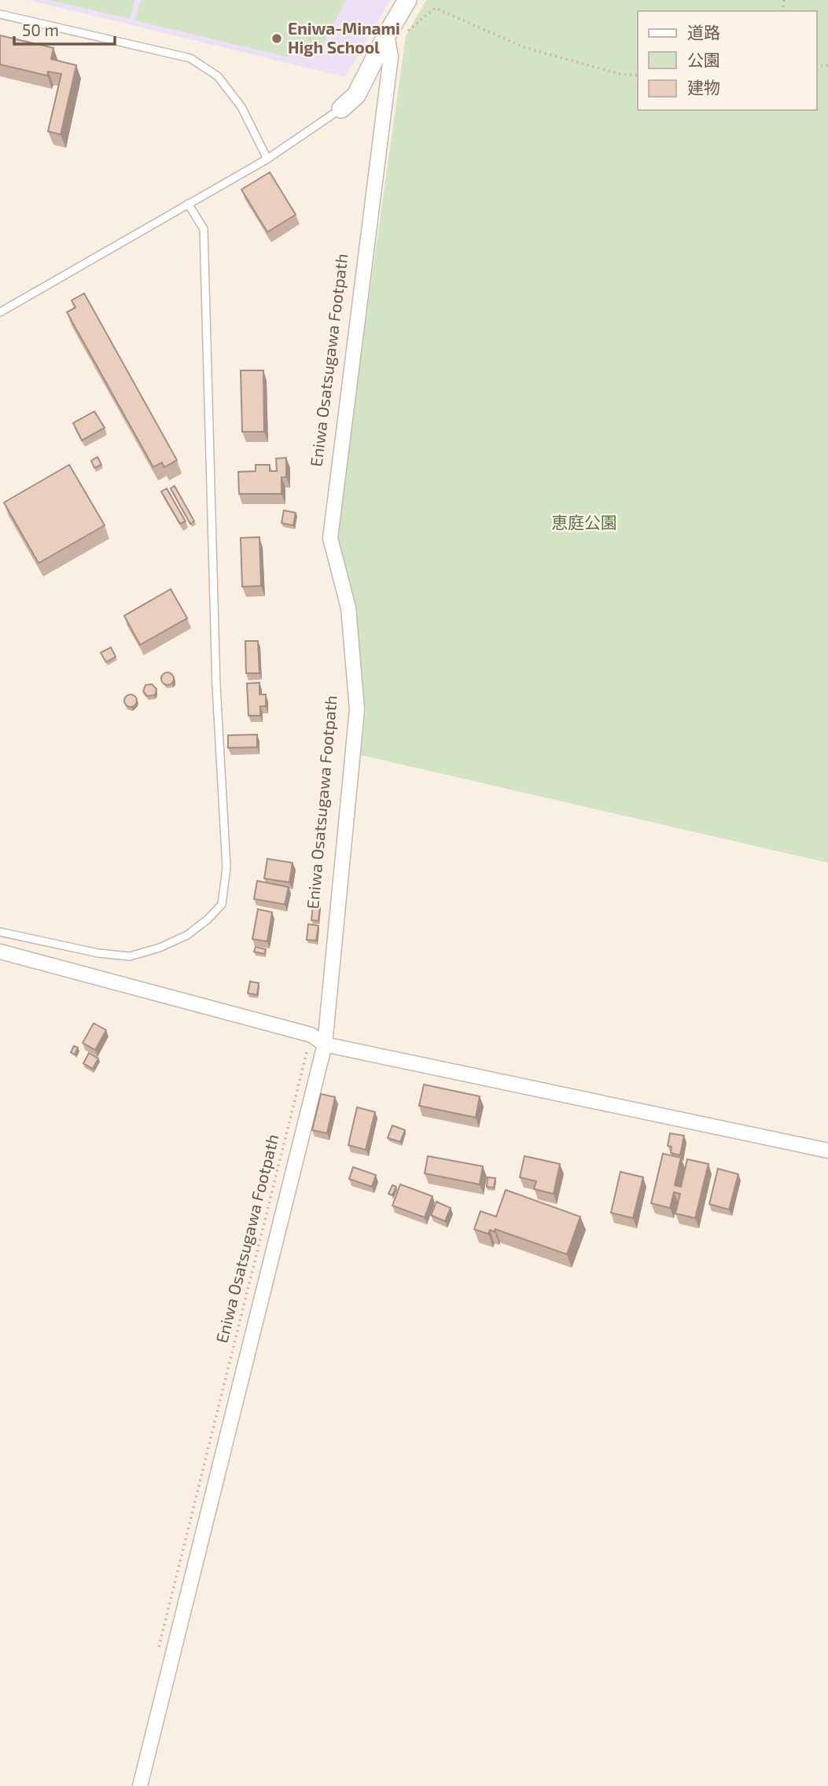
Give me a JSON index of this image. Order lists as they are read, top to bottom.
{
  "streets": {
    "path": ["Eniwa Osatsugawa Footpath"]
  },
  "parks": ["恵庭公園"],
  "places": ["Eniwa-Minami High School"],
  "legend": ["道路", "公園", "建物"],
  "scale_bar": "50 m"
}
